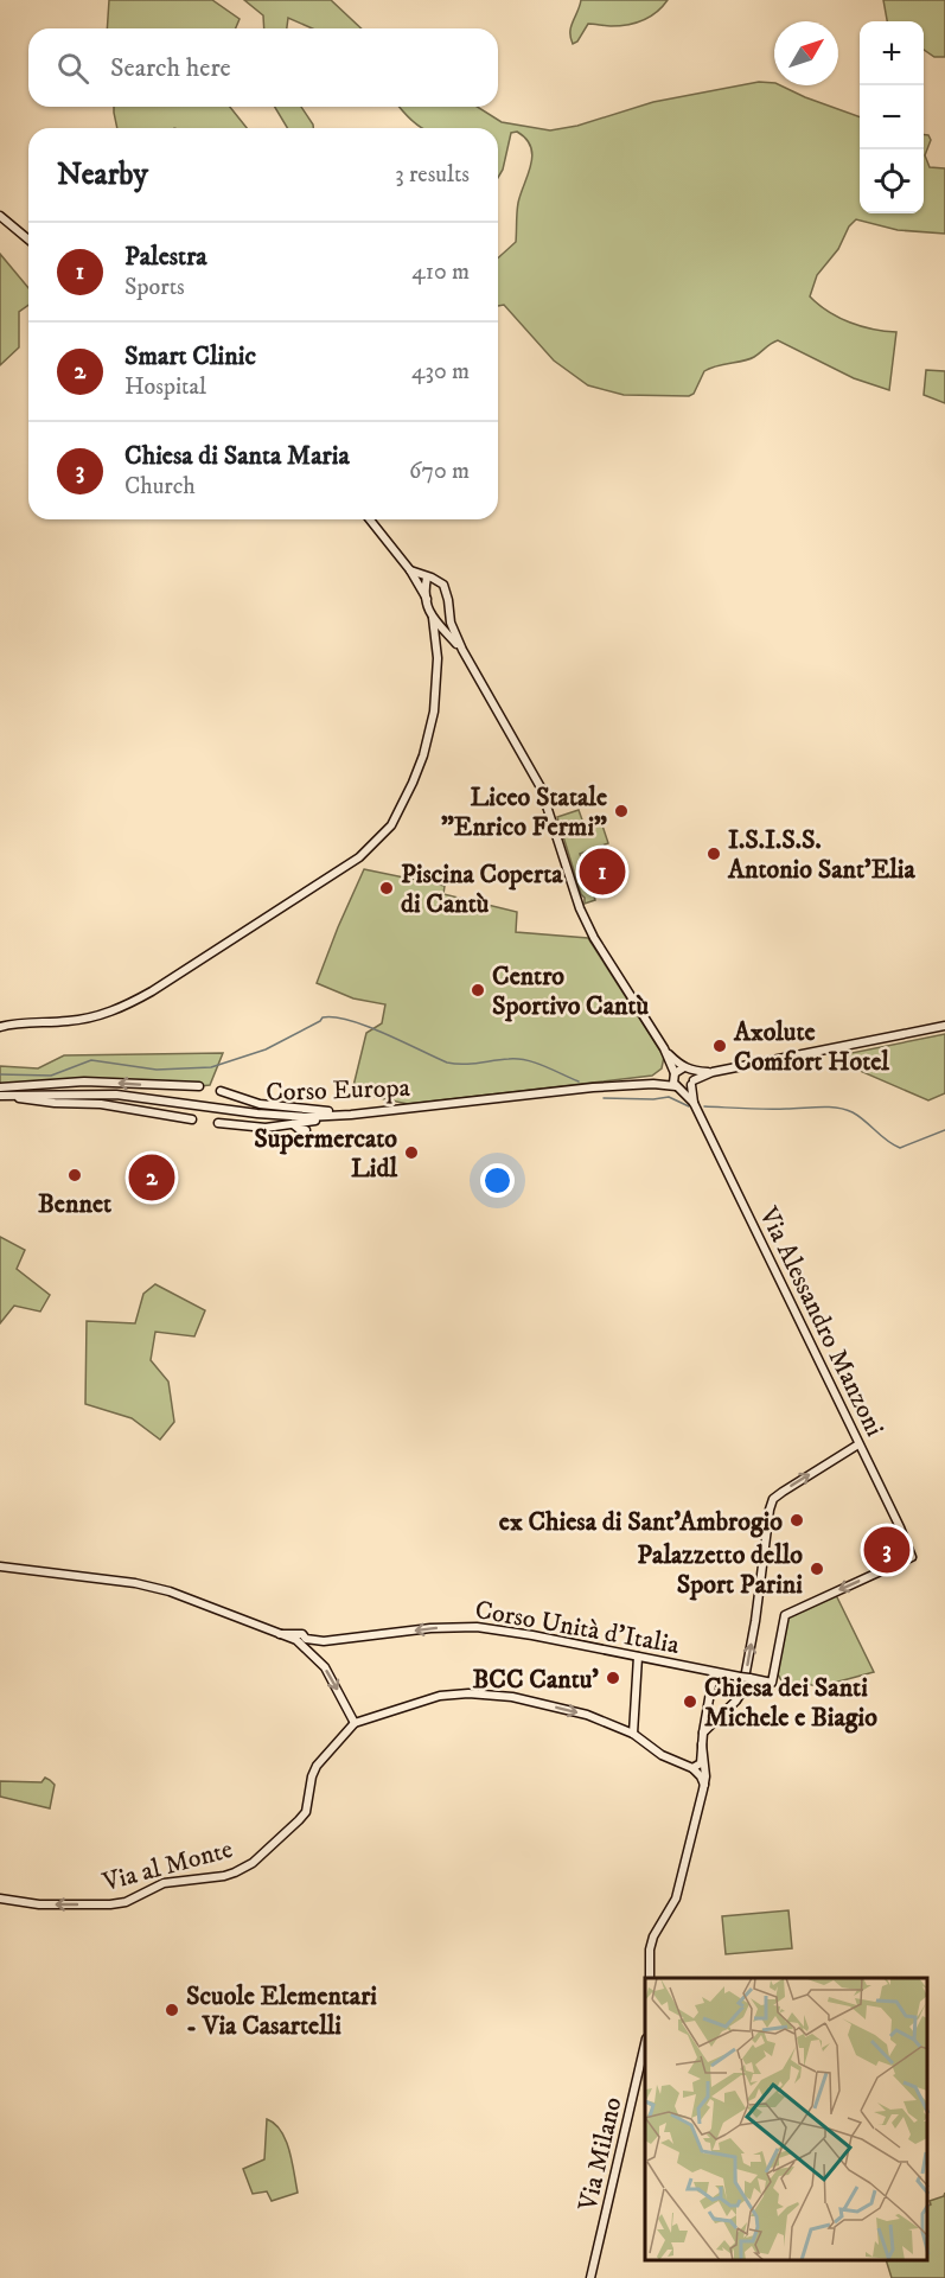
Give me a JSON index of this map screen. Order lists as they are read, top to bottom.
{
  "streets": {
    "main road": [
      "Corso Europa",
      "Via Alessandro Manzoni",
      "Corso Unità d'Italia",
      "Via al Monte",
      "Via Milano"
    ]
  },
  "crossings": [
    ["Corso Europa", "Via Alessandro Manzoni"],
    ["Via Alessandro Manzoni", "Corso Unità d'Italia"]
  ],
  "one_way": ["Corso Unità d'Italia", "Via al Monte"],
  "places": [
    "Liceo Statale \"Enrico Fermi\"",
    "I.S.I.S.S. Antonio Sant'Elia",
    "Piscina Coperta di Cantù",
    "Centro Sportivo Cantù",
    "Axolute Comfort Hotel",
    "Supermercato Lidl",
    "Bennet",
    "ex Chiesa di Sant'Ambrogio",
    "Palazzetto dello Sport Parini",
    "BCC Cantu'",
    "Chiesa dei Santi Michele e Biagio",
    "Scuole Elementari - Via Casartelli"
  ],
  "north": "top right",
  "page": {
    "map_buttons": ["+", "−"],
    "search": "Search here",
    "heading": ["Nearby", "3 results"],
    "list": [
      {
        "mark": "1",
        "name": "Palestra",
        "note": "Sports",
        "value": "410 m"
      },
      {
        "mark": "2",
        "name": "Smart Clinic",
        "note": "Hospital",
        "value": "430 m"
      },
      {
        "mark": "3",
        "name": "Chiesa di Santa Maria",
        "note": "Church",
        "value": "670 m"
      }
    ],
    "pins": ["1", "2", "3"]
  }
}
